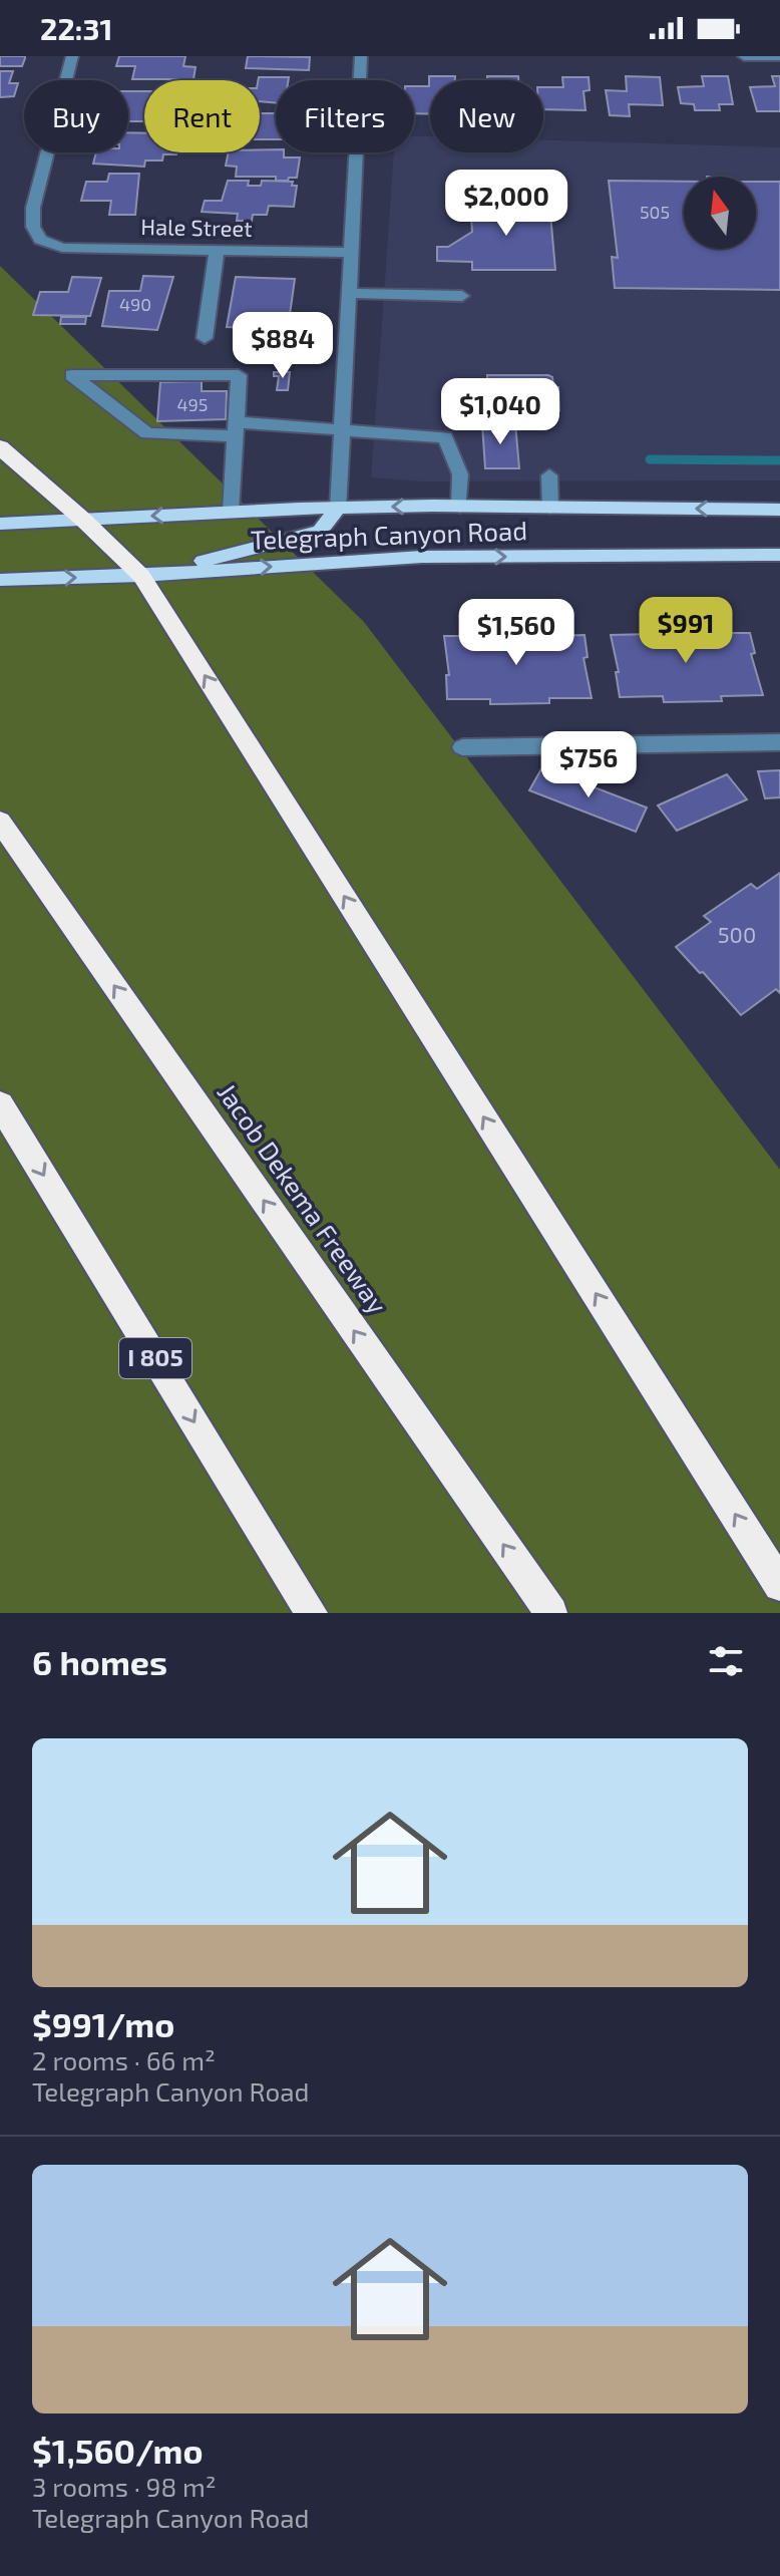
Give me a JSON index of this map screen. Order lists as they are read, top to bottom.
{
  "streets": {
    "highway": ["Jacob Dekema Freeway", "I 805"],
    "main road": ["Telegraph Canyon Road"],
    "street": ["Hale Street"]
  },
  "house_numbers": [
    "505",
    "490",
    "495",
    "500"
  ],
  "north": "top",
  "page": {
    "status": "22:31",
    "chip": [
      "Buy",
      "Rent",
      "Filters",
      "New"
    ],
    "price": [
      "$2,000",
      "$884",
      "$1,040",
      "$991",
      "$1,560",
      "$756"
    ],
    "heading": "6 homes",
    "list": [
      {
        "name": "$991/mo",
        "note": "2 rooms · 66 m² · Telegraph Canyon Road"
      },
      {
        "name": "$1,560/mo",
        "note": "3 rooms · 98 m² · Telegraph Canyon Road"
      }
    ]
  }
}
